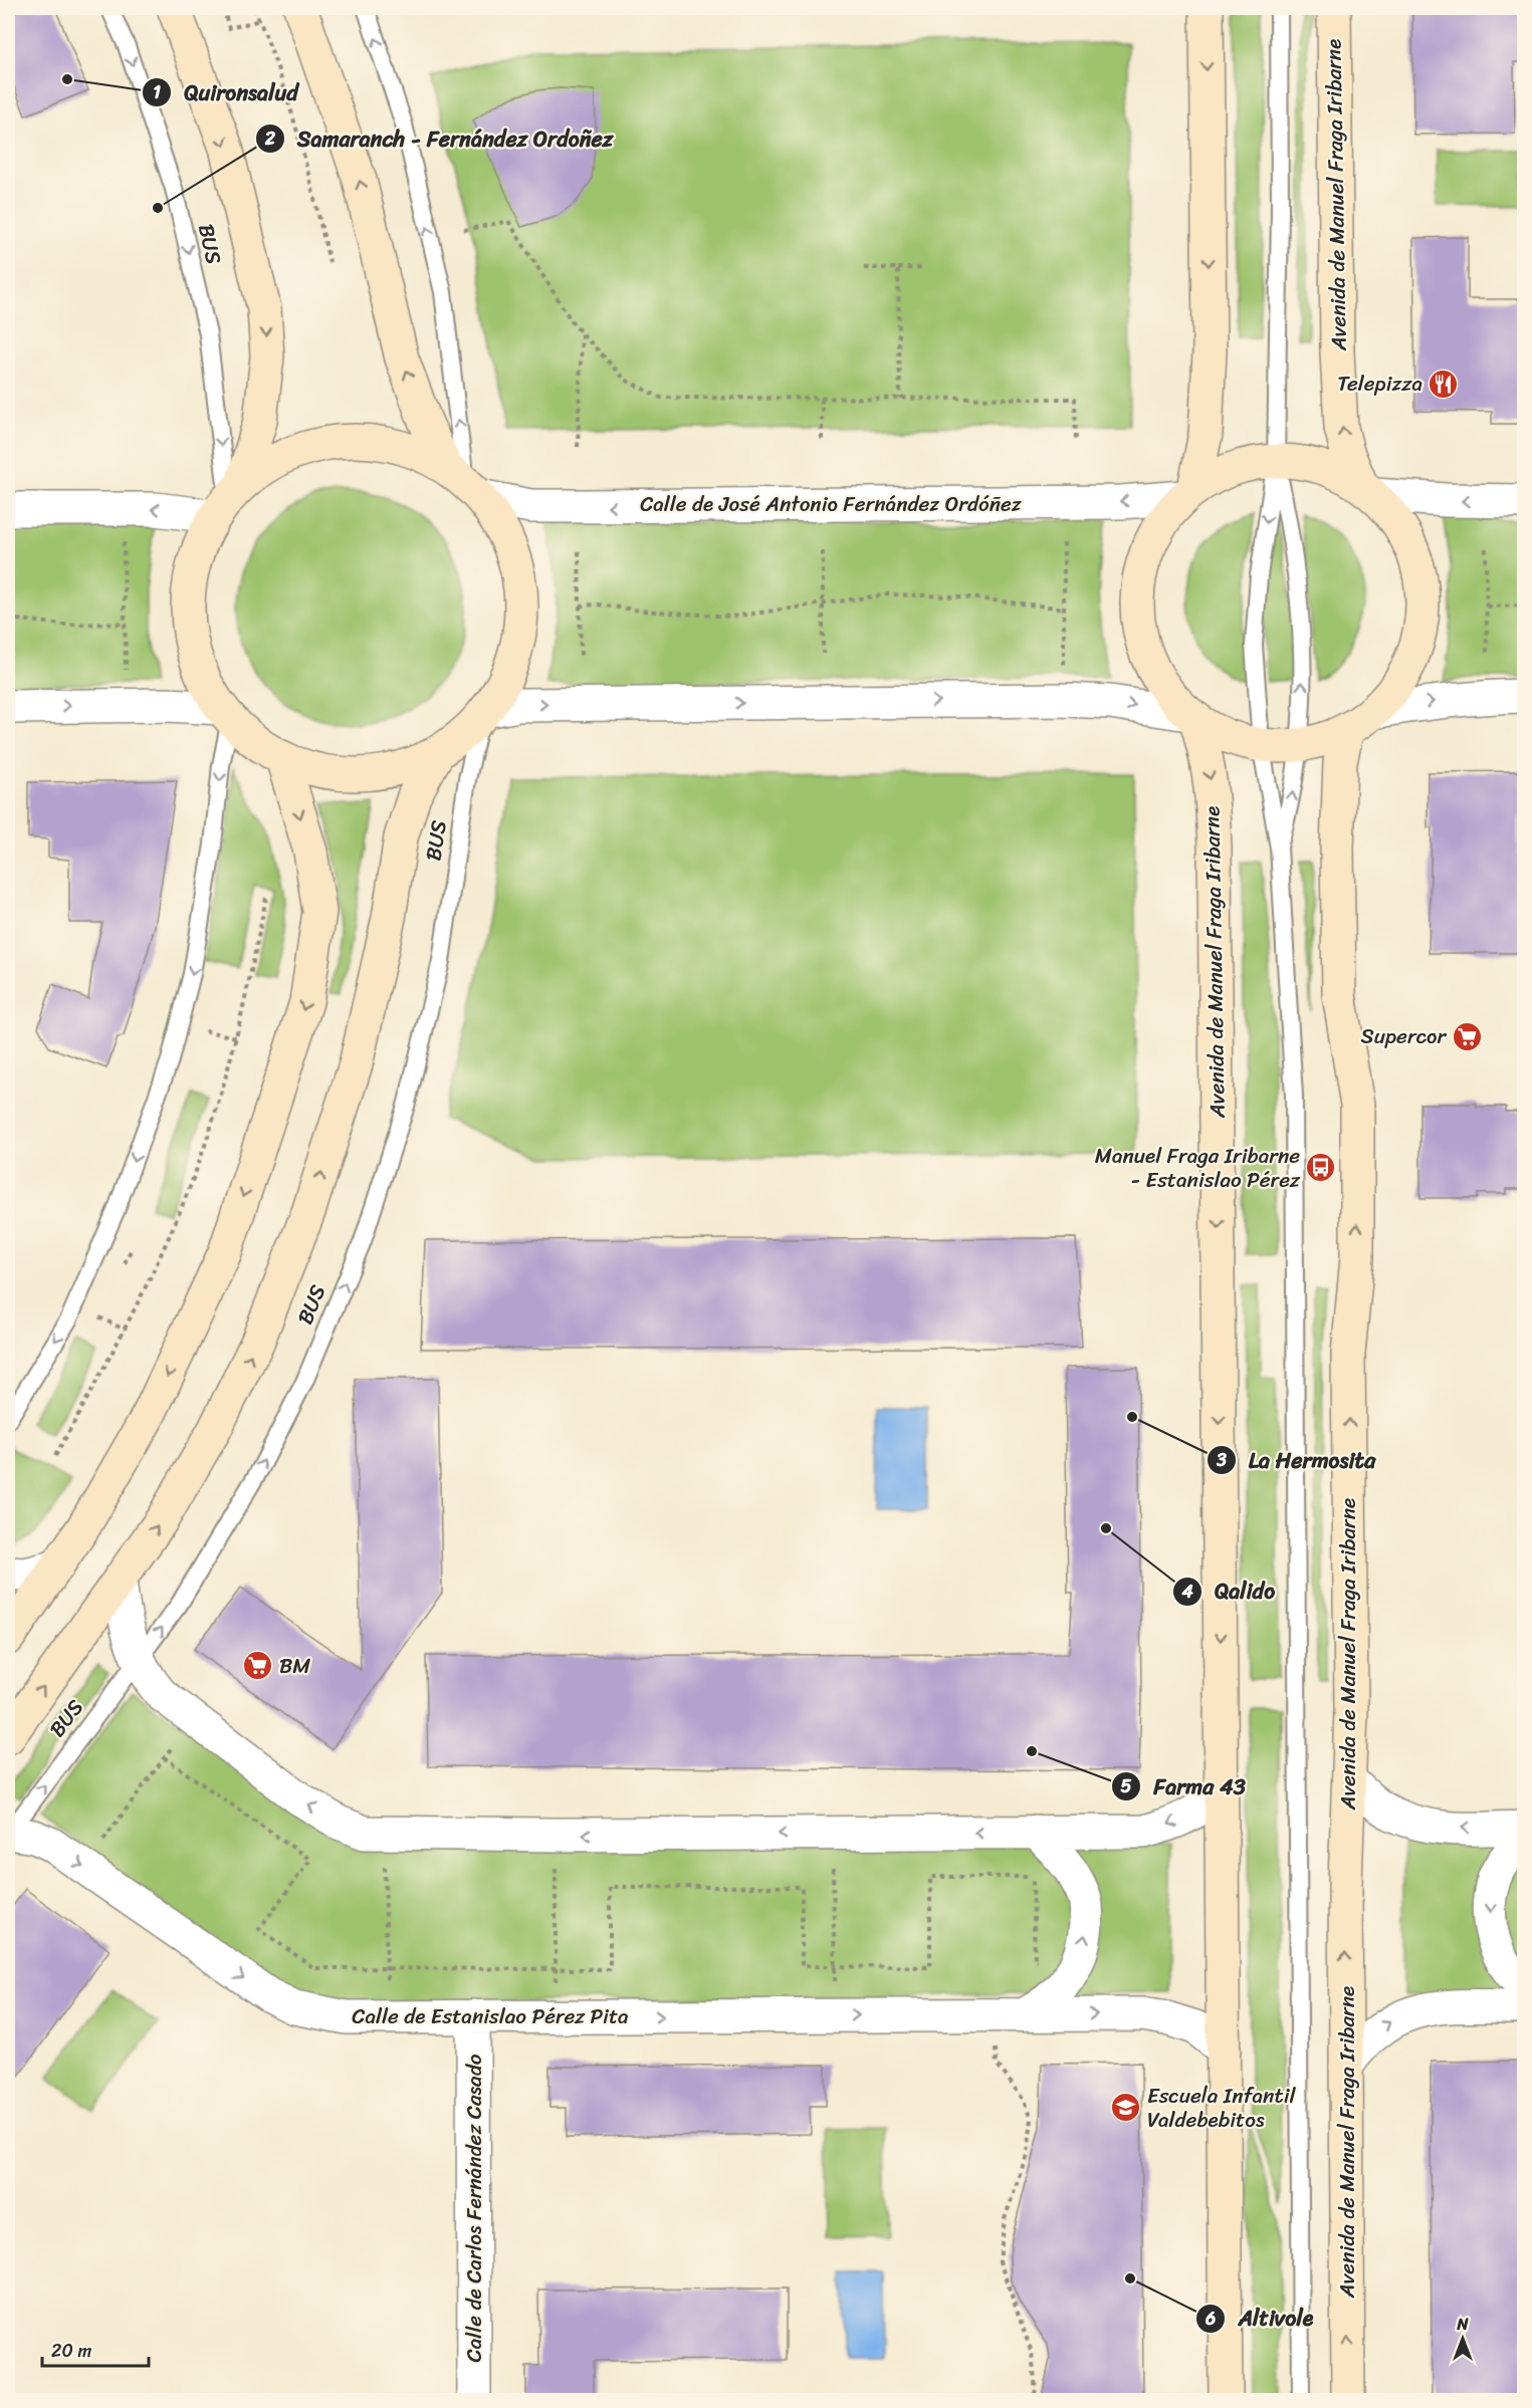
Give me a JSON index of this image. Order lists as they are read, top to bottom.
{
  "streets": {
    "street": [
      "Avenida de Manuel Fraga Iribarne",
      "Calle de José Antonio Fernández Ordóñez",
      "Calle de Estanislao Pérez Pita",
      "Calle de Carlos Fernández Casado"
    ],
    "lane": ["BUS"]
  },
  "crossings": [
    ["Avenida de Manuel Fraga Iribarne", "Calle de Estanislao Pérez Pita"],
    ["BUS", "Calle de Estanislao Pérez Pita"],
    ["Calle de Estanislao Pérez Pita", "Calle de Carlos Fernández Casado"]
  ],
  "places": {
    "other": [
      "Quironsalud",
      "Samaranch - Fernández Ordoñez",
      "La Hermosita",
      "Qalido",
      "Farma 43",
      "Altivole"
    ],
    "restaurant": ["Telepizza"],
    "supermarket": ["Supercor", "BM"],
    "bus stop": ["Manuel Fraga Iribarne - Estanislao Pérez"],
    "school or university": ["Escuela Infantil Valdebebitos"]
  },
  "scale_bar": "20 m",
  "north": "top"
}
